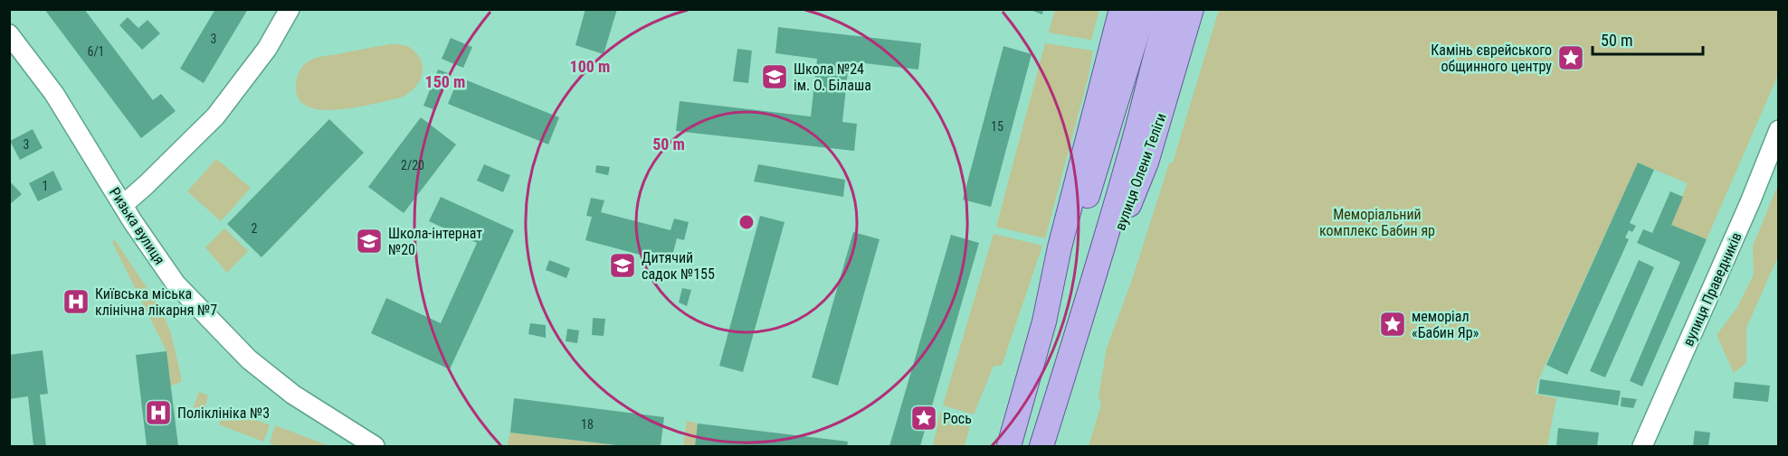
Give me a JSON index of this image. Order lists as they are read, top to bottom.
{
  "streets": {
    "main road": ["вулиця Олени Теліги"],
    "street": ["Ризька вулиця", "вулиця Праведників"]
  },
  "parks": ["Меморіальний комплекс Бабин яр"],
  "places": {
    "place": ["Камінь єврейського общинного центру", "меморіал «Бабин Яр»", "Рось"],
    "school or university": ["Школа №24 ім. О. Білаша", "Школа-інтернат №20", "Дитячий садок №155"],
    "hospital": ["Київська міська клінічна лікарня №7", "Поліклініка №3"]
  },
  "house_numbers": [
    "3",
    "6/1",
    "15",
    "3",
    "2/20",
    "1",
    "2",
    "18"
  ],
  "scale_bar": "50 m",
  "rings": ["100 m", "150 m", "50 m"]
}
